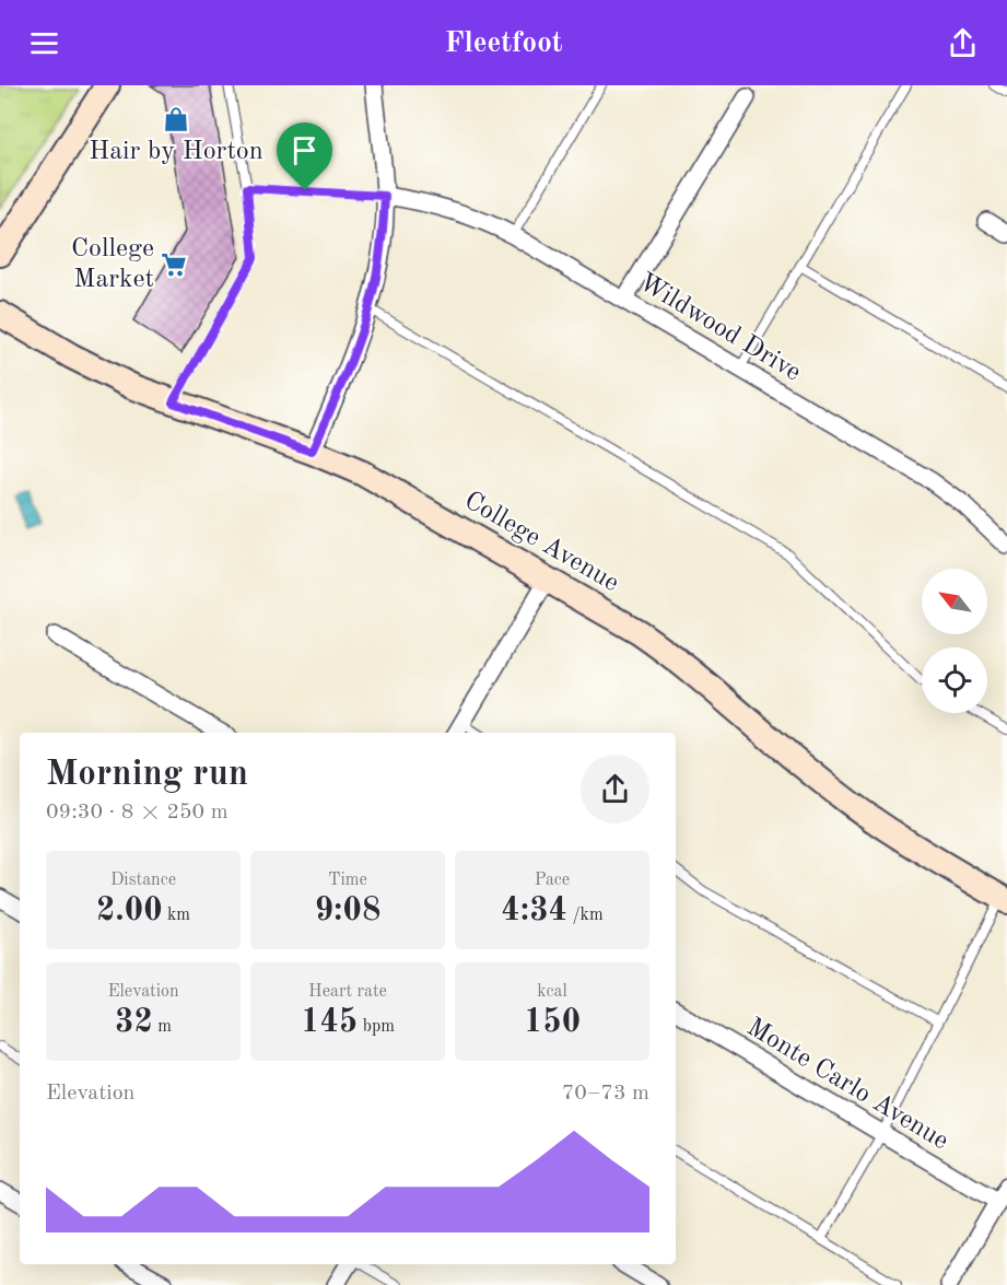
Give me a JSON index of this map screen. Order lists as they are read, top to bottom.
{
  "streets": {
    "street": ["Wildwood Drive", "College Avenue", "Monte Carlo Avenue"]
  },
  "places": {
    "shop": ["Hair by Horton"],
    "supermarket": ["College Market"]
  },
  "north": "top left",
  "page": {
    "header": "Fleetfoot",
    "heading": ["Morning run", "09:30 · 8 × 250 m"],
    "stats": [
      ["Distance", "2.00 km"],
      ["Time", "9:08"],
      ["Pace", "4:34 /km"],
      ["Elevation", "32 m"],
      ["Heart rate", "145 bpm"],
      ["kcal", "150"]
    ],
    "chart": ["Elevation", "70–73 m"]
  }
}
